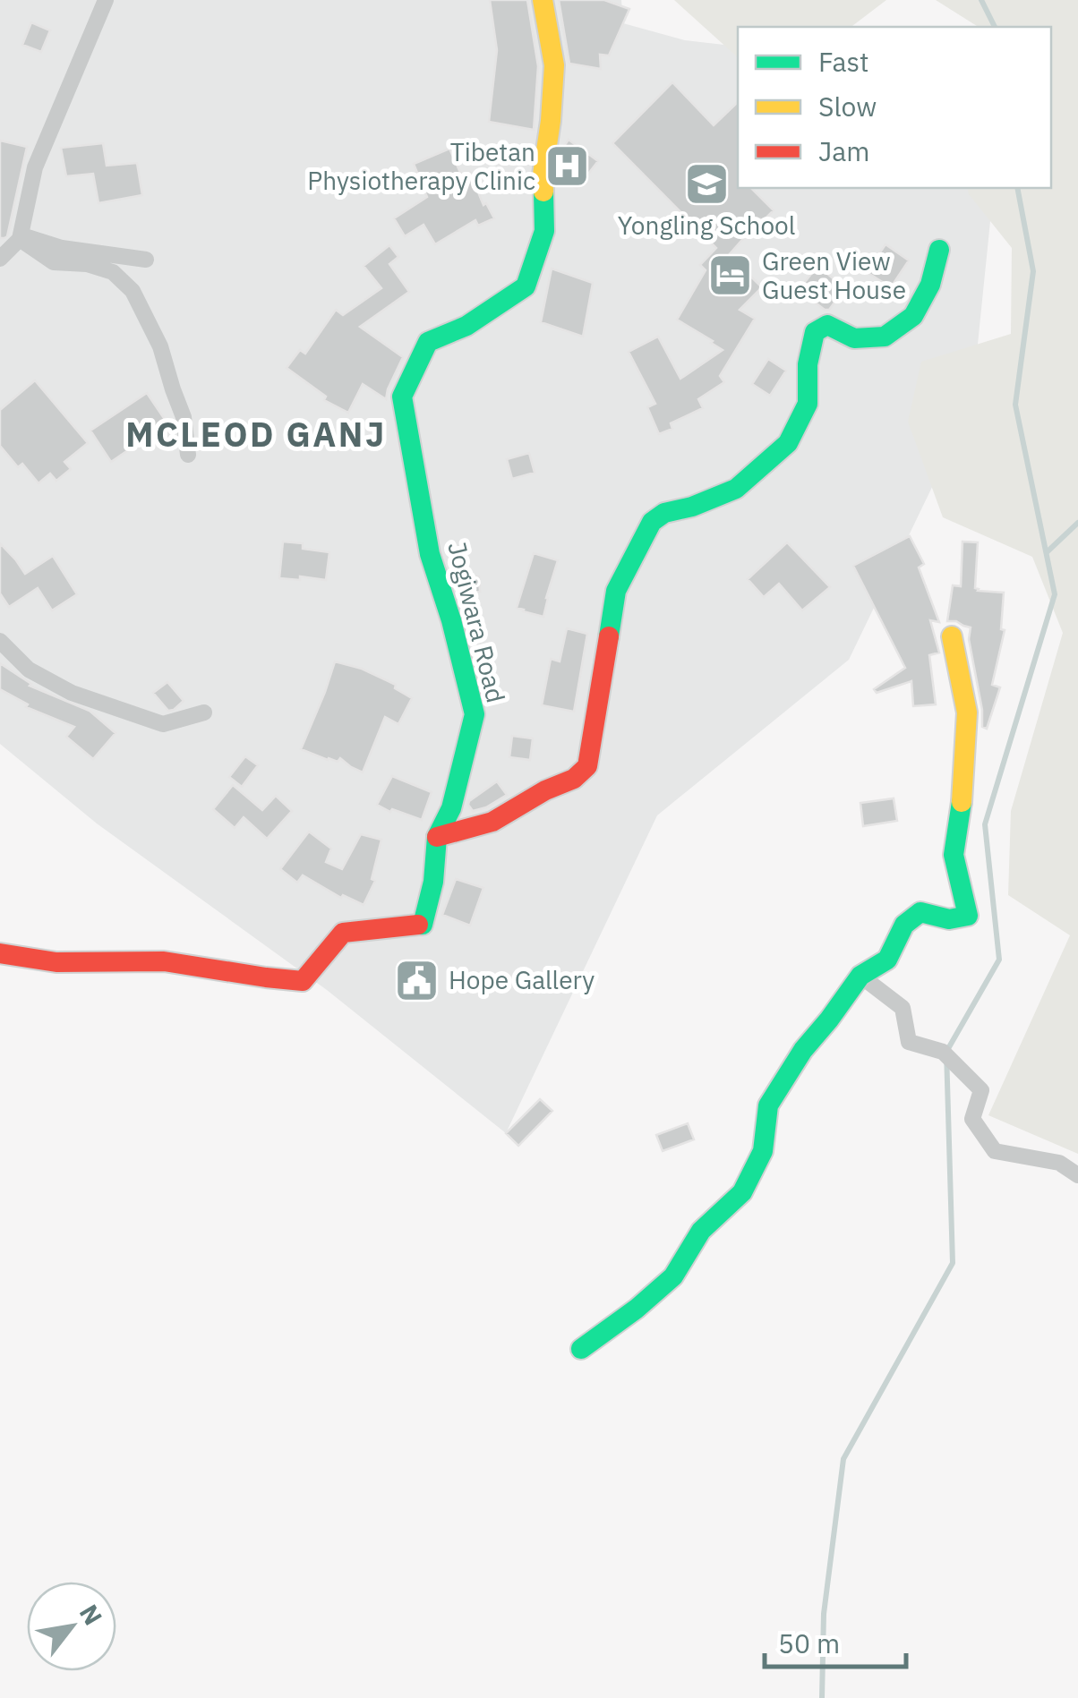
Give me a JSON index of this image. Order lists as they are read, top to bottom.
{
  "streets": {
    "street": ["Jogiwara Road"]
  },
  "districts": ["MCLEOD GANJ"],
  "places": {
    "hospital": ["Tibetan Physiotherapy Clinic"],
    "school or university": ["Yongling School"],
    "hotel": ["Green View Guest House"],
    "public building": ["Hope Gallery"]
  },
  "legend": ["Fast", "Slow", "Jam"],
  "scale_bar": "50 m",
  "north": "top right"
}
